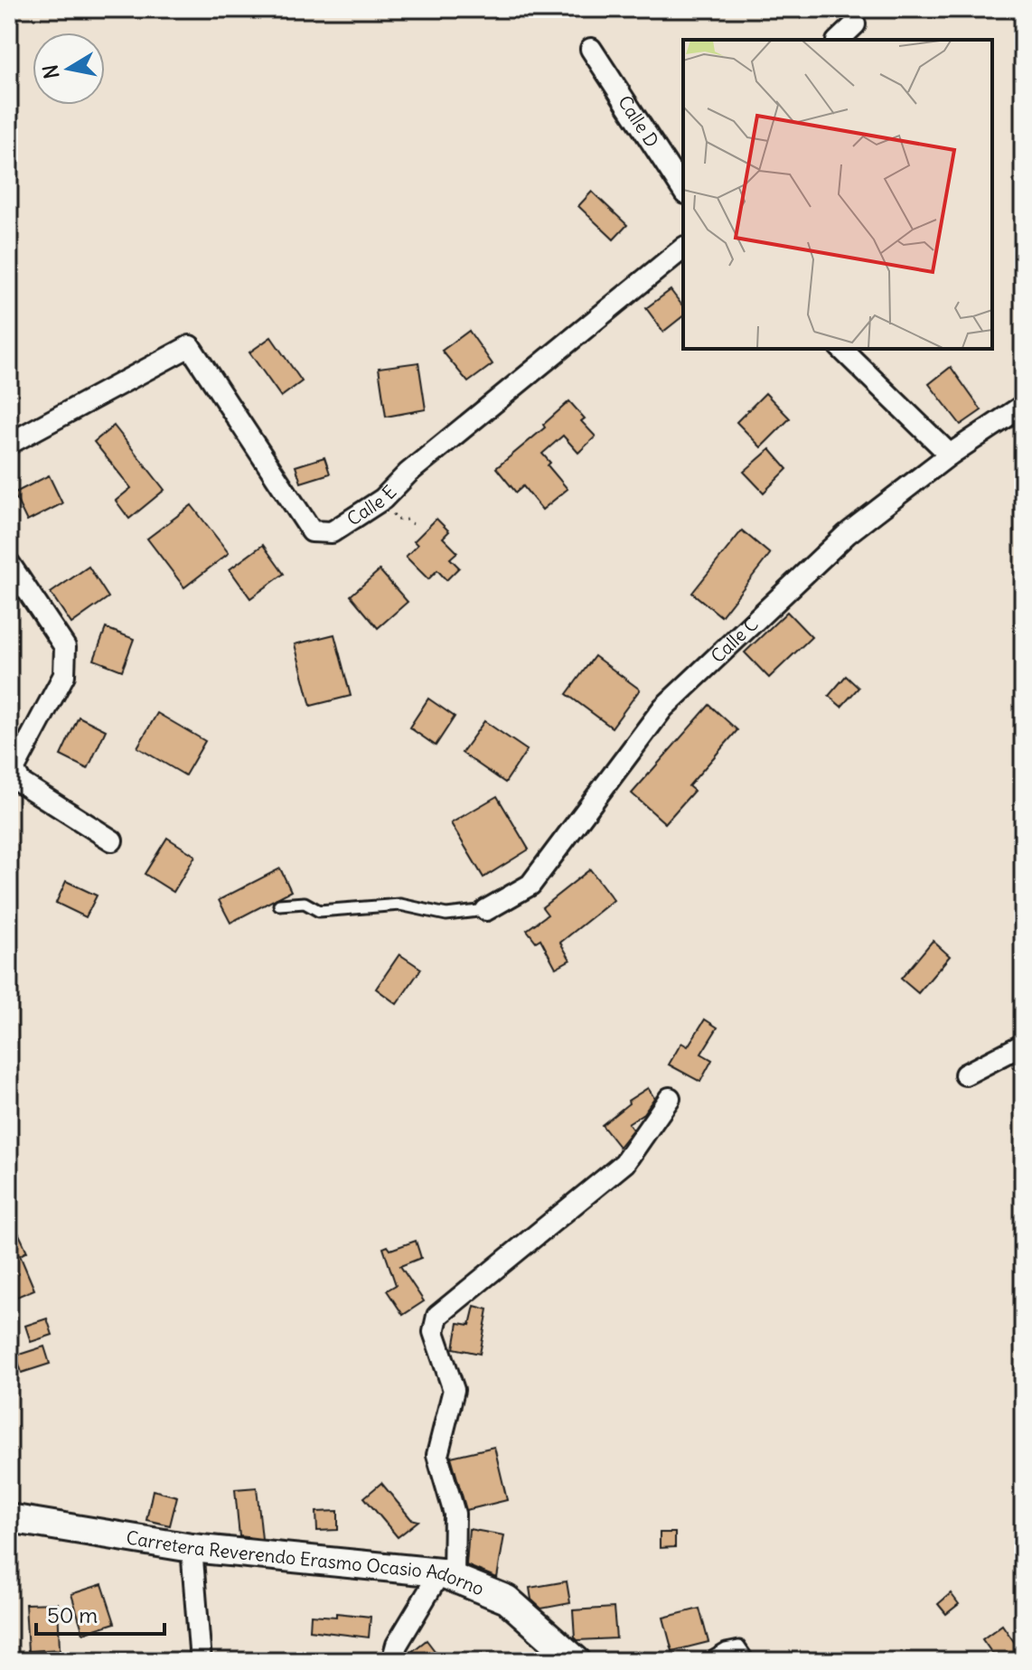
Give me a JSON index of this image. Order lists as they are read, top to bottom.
{
  "streets": {
    "street": [
      "Calle D",
      "Calle E",
      "Calle C",
      "Carretera Reverendo Erasmo Ocasio Adorno"
    ]
  },
  "scale_bar": "50 m",
  "north": "left"
}
